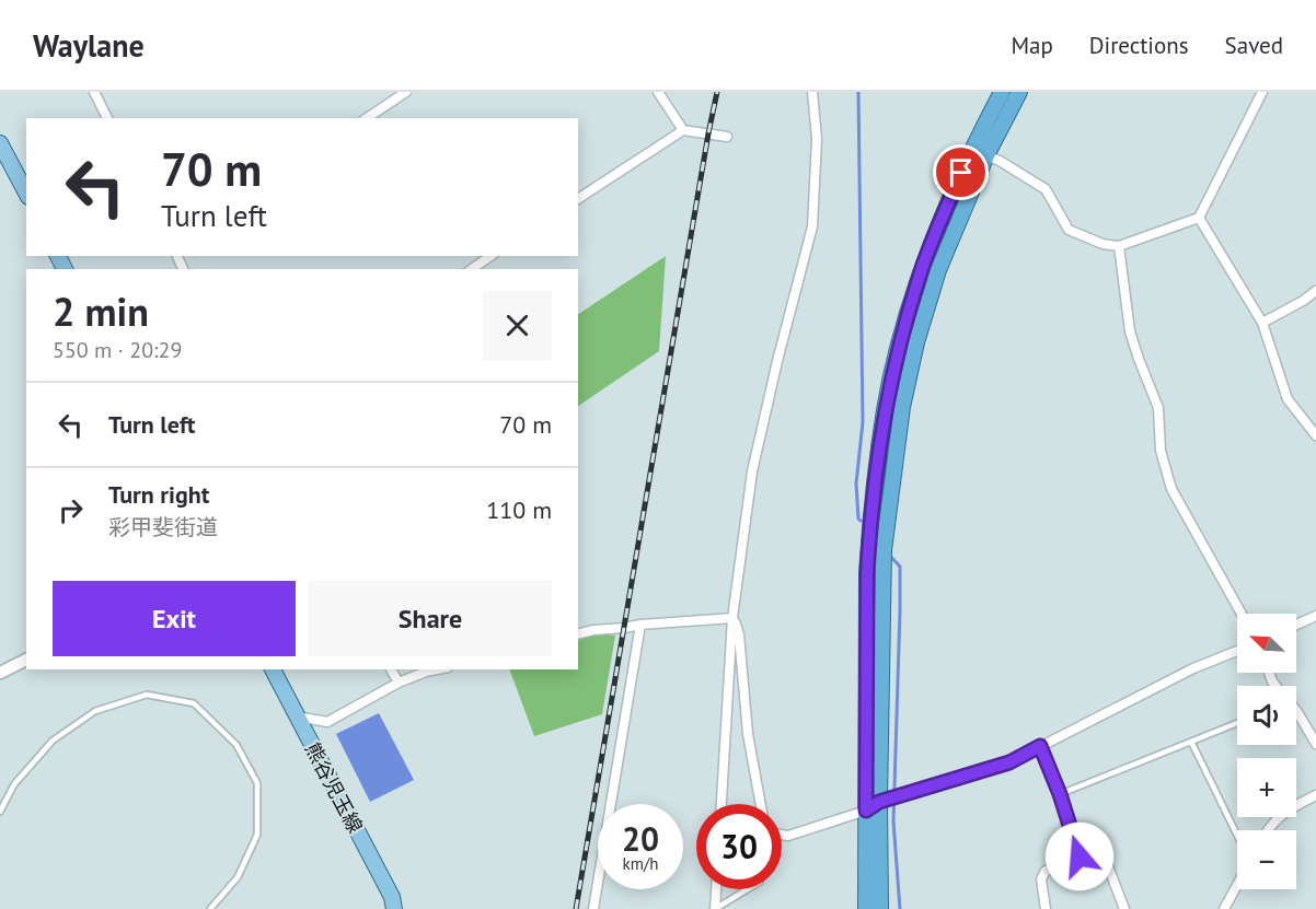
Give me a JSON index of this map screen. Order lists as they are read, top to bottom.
{
  "streets": {
    "main road": ["熊谷児玉線"]
  },
  "north": "top left",
  "page": {
    "header": "Waylane",
    "nav": ["Map", "Directions", "Saved"],
    "turn": ["70 m", "Turn left"],
    "heading": ["2 min", "550 m · 20:29"],
    "list": [
      {
        "name": "Turn left",
        "value": "70 m"
      },
      {
        "name": "Turn right",
        "note": "彩甲斐街道",
        "value": "110 m"
      }
    ],
    "buttons": ["Exit", "Share"],
    "map_buttons": ["+", "−"],
    "speed": "20 km/h",
    "limit": "30"
  }
}
